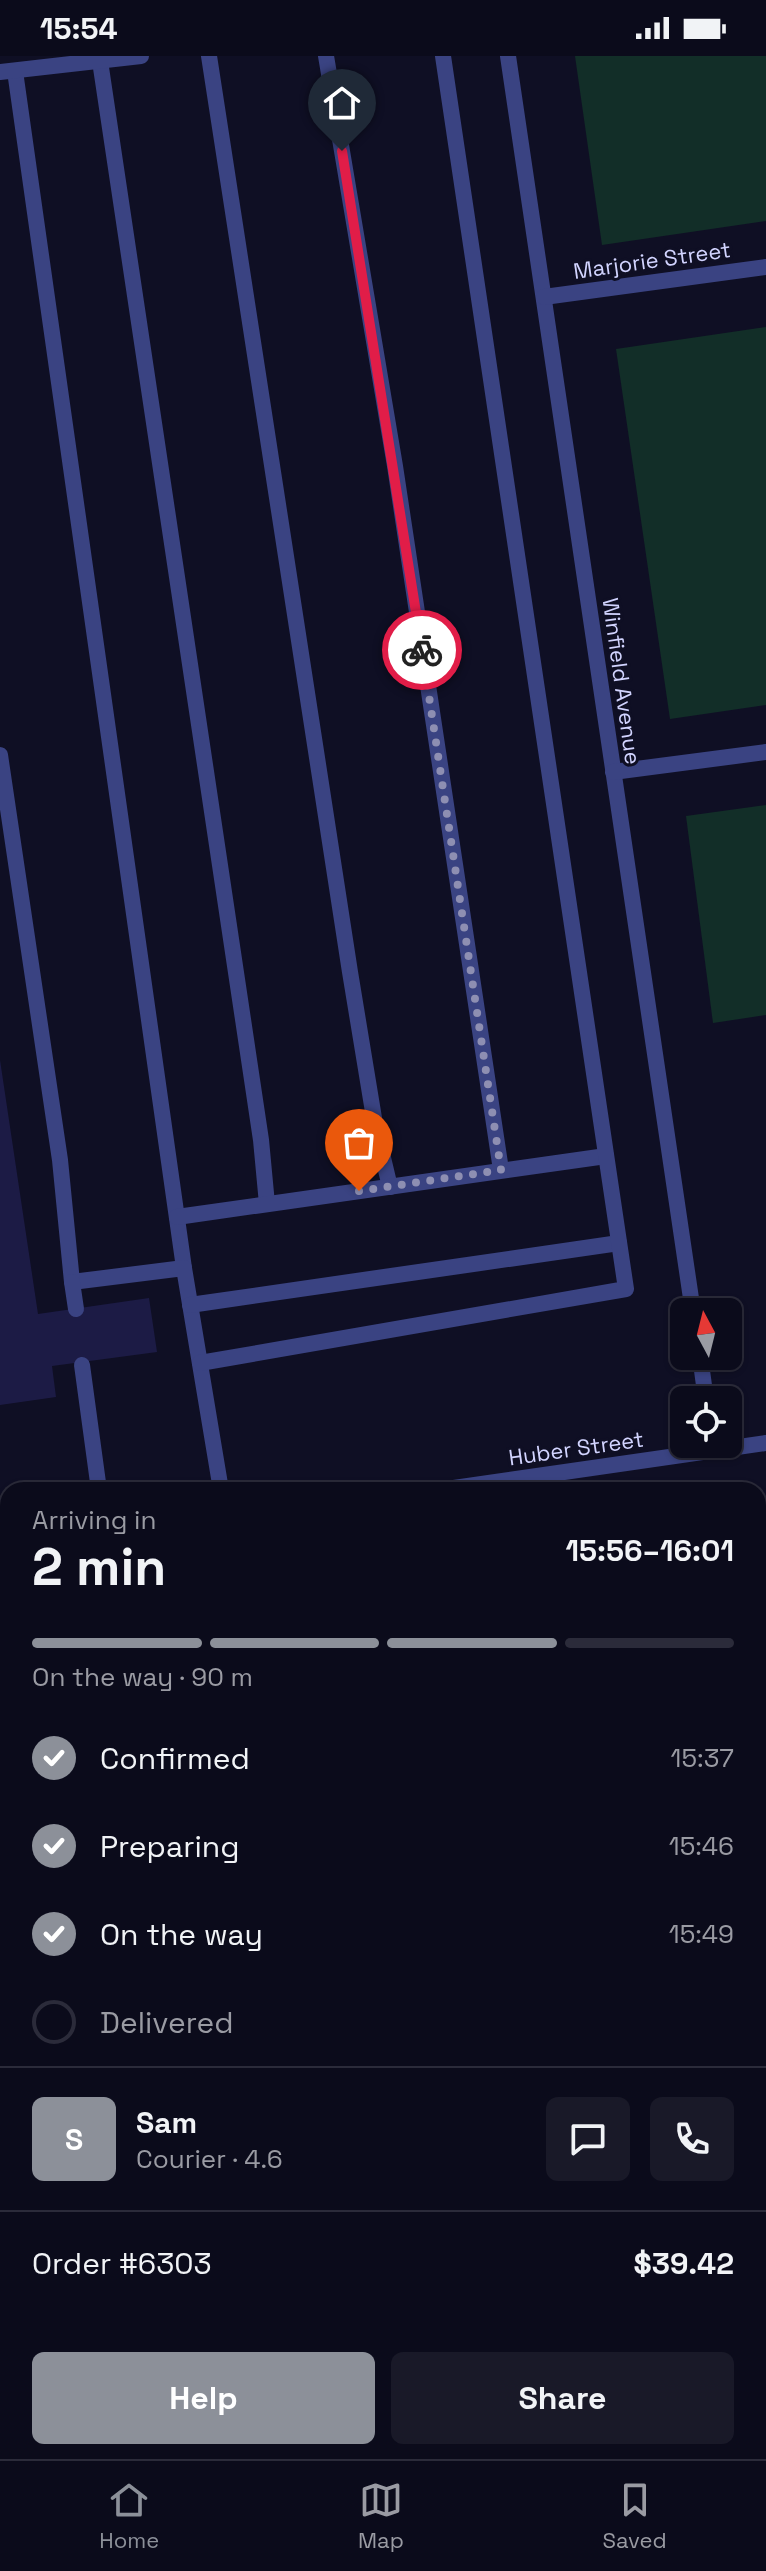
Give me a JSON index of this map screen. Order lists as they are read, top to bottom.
{
  "streets": {
    "street": ["Marjorie Street", "Winfield Avenue", "Huber Street"]
  },
  "crossings": [
    ["Marjorie Street", "Winfield Avenue"]
  ],
  "north": "top",
  "page": {
    "status": "15:54",
    "heading": ["2 min", "Arriving in", "15:56–16:01"],
    "panel": [
      "Sam",
      "Courier · 4.6",
      "Order #6303",
      "$39.42"
    ],
    "bar": "On the way · 90 m",
    "list": [
      ["Confirmed", "15:37"],
      ["Preparing", "15:46"],
      ["On the way", "15:49"],
      "Delivered"
    ],
    "round": "S",
    "buttons": ["Help", "Share"],
    "tabs": ["Home", "Map", "Saved"]
  }
}
